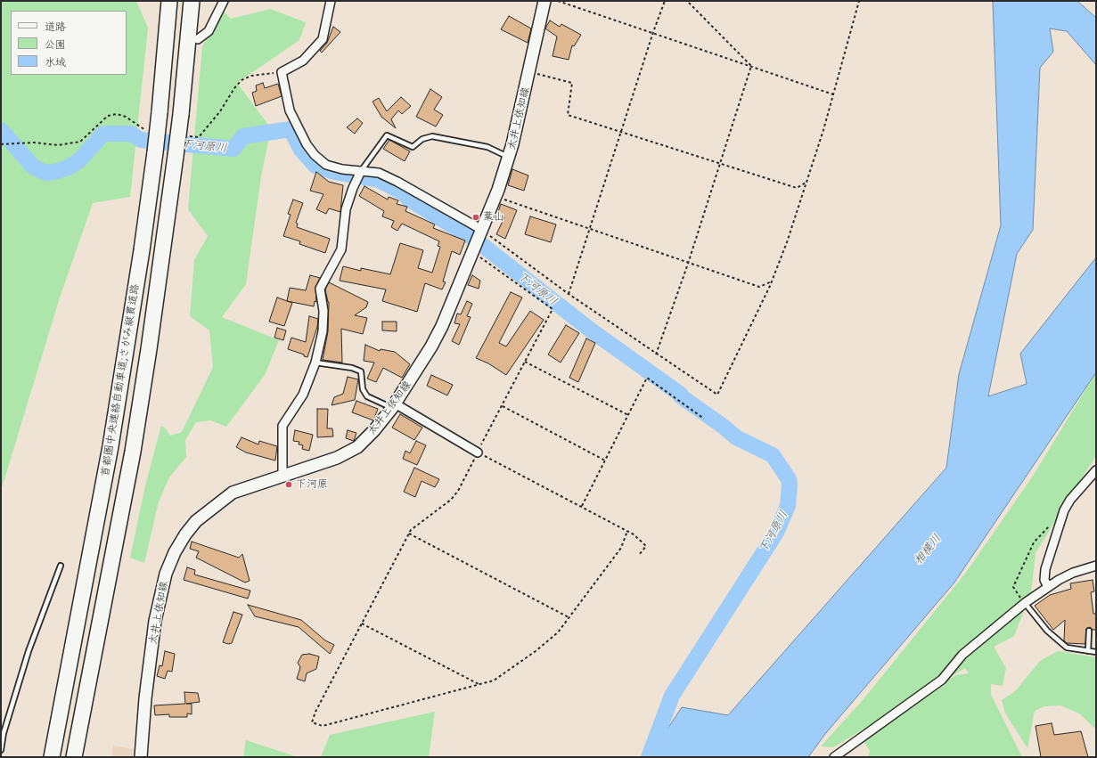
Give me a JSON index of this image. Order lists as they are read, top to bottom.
{
  "streets": {
    "highway": ["首都圏中央連絡自動車道;さがみ縦貫道路"],
    "main road": ["太井上依知線"]
  },
  "water": ["下河原川", "相模川"],
  "places": ["葉山", "下河原"],
  "legend": ["道路", "公園", "水域"]
}
